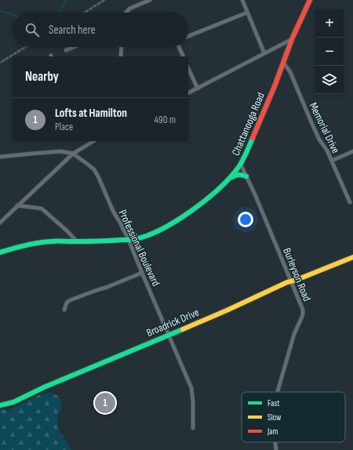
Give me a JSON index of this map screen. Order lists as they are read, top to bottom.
{
  "streets": {
    "main road": ["Chattanooga Road", "Broadrick Drive"],
    "street": ["Memorial Drive", "Professional Boulevard", "Burleyson Road"]
  },
  "crossings": [
    ["Chattanooga Road", "Memorial Drive"],
    ["Chattanooga Road", "Professional Boulevard"],
    ["Chattanooga Road", "Burleyson Road"],
    ["Professional Boulevard", "Broadrick Drive"],
    ["Burleyson Road", "Broadrick Drive"]
  ],
  "legend": ["Fast", "Slow", "Jam"],
  "page": {
    "map_buttons": ["+", "−"],
    "search": "Search here",
    "heading": "Nearby",
    "list": [
      {
        "mark": "1",
        "name": "Lofts at Hamilton",
        "note": "Place",
        "value": "490 m"
      }
    ],
    "pins": "1"
  }
}
